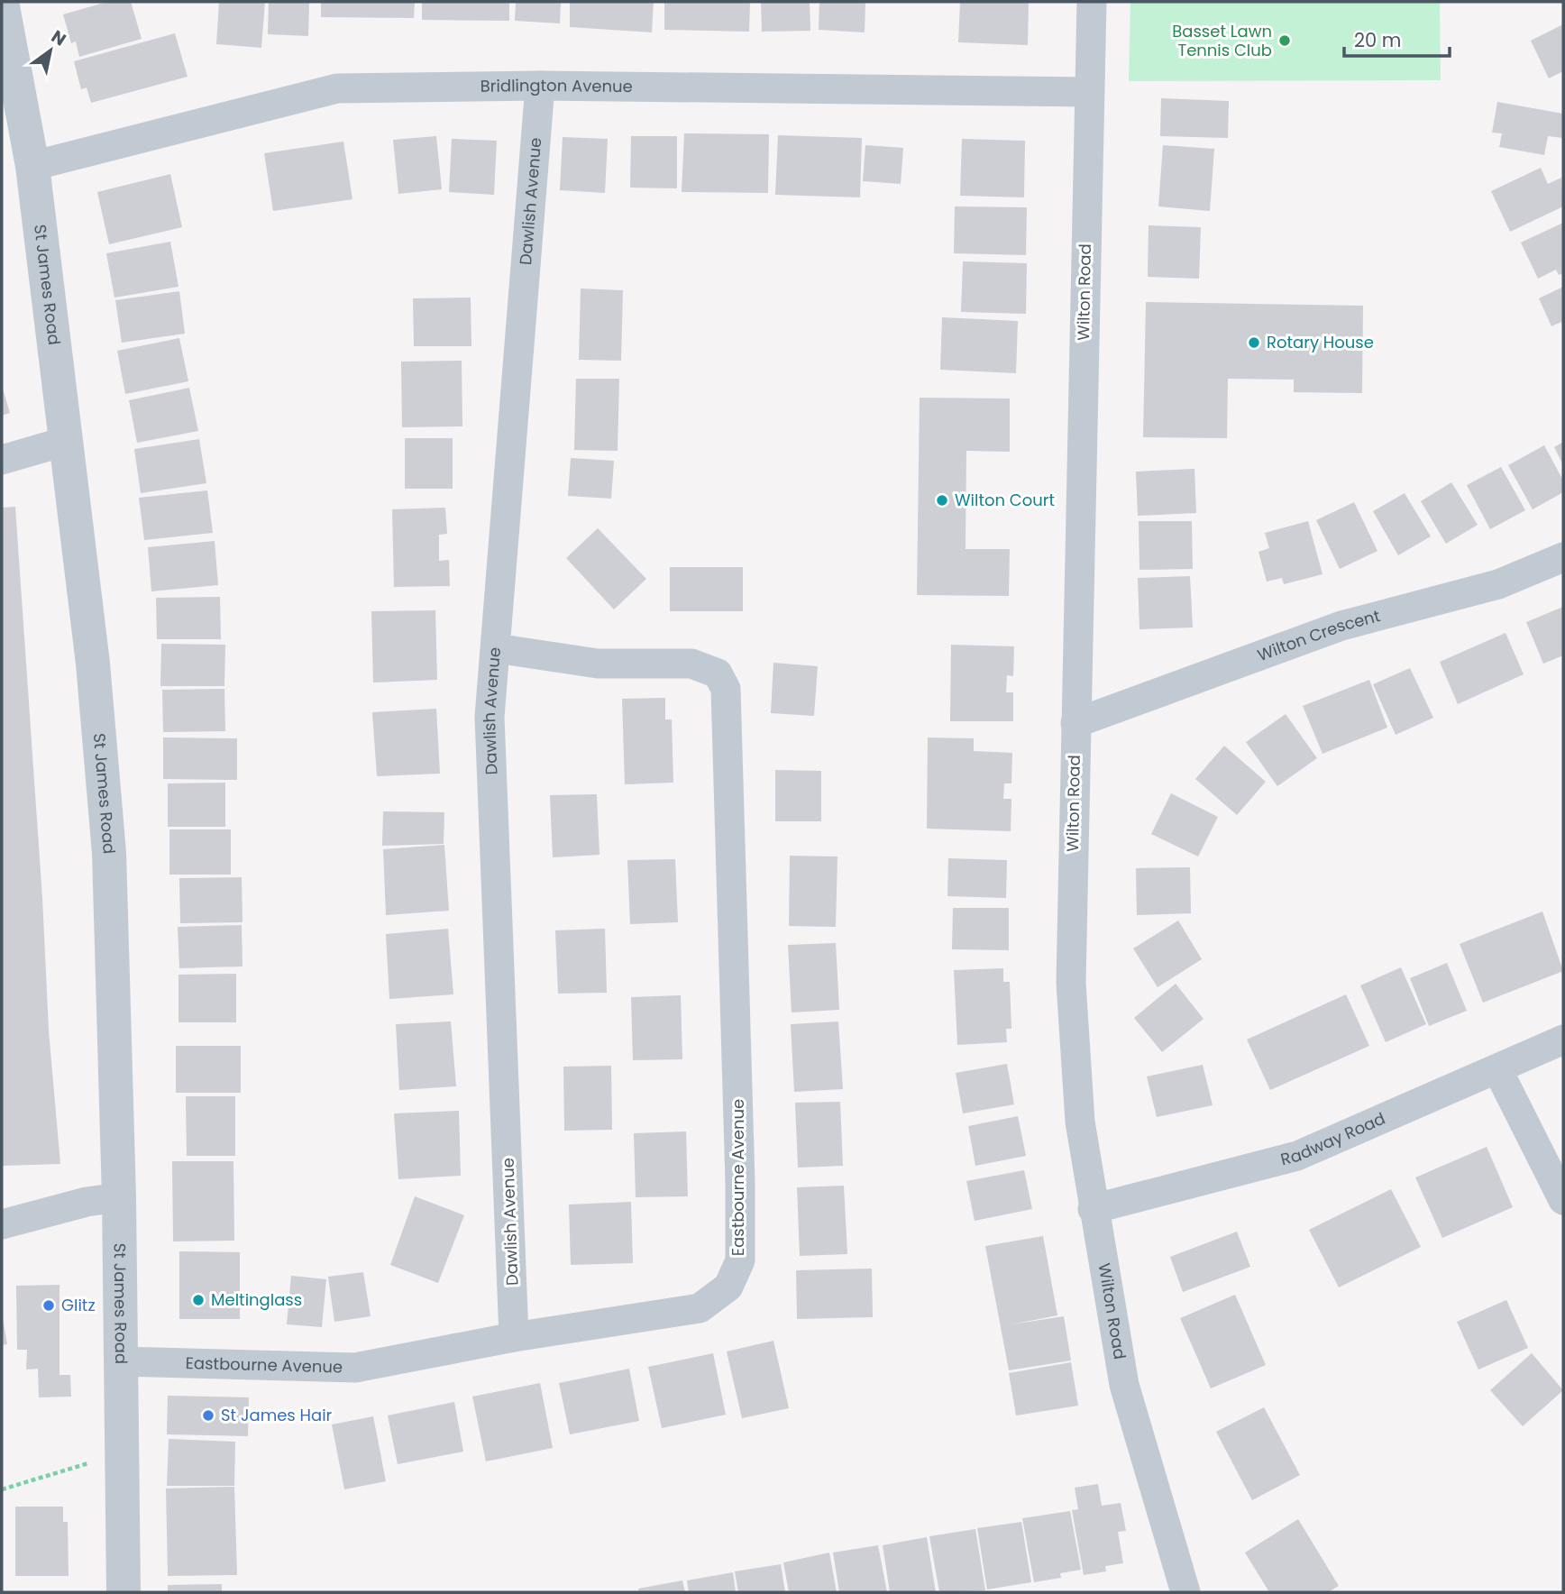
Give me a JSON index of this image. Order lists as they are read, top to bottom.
{
  "streets": {
    "street": [
      "Bridlington Avenue",
      "Dawlish Avenue",
      "St James Road",
      "Wilton Road",
      "Wilton Crescent",
      "Radway Road",
      "Eastbourne Avenue"
    ]
  },
  "crossings": [
    ["Bridlington Avenue", "Dawlish Avenue"],
    ["Bridlington Avenue", "St James Road"],
    ["Bridlington Avenue", "Wilton Road"],
    ["Dawlish Avenue", "Eastbourne Avenue"],
    ["St James Road", "Eastbourne Avenue"],
    ["Wilton Road", "Wilton Crescent"],
    ["Wilton Road", "Radway Road"]
  ],
  "places": [
    "Basset Lawn Tennis Club",
    "Rotary House",
    "Wilton Court",
    "Meltinglass",
    "Glitz",
    "St James Hair"
  ],
  "scale_bar": "20 m",
  "north": "top right"
}
